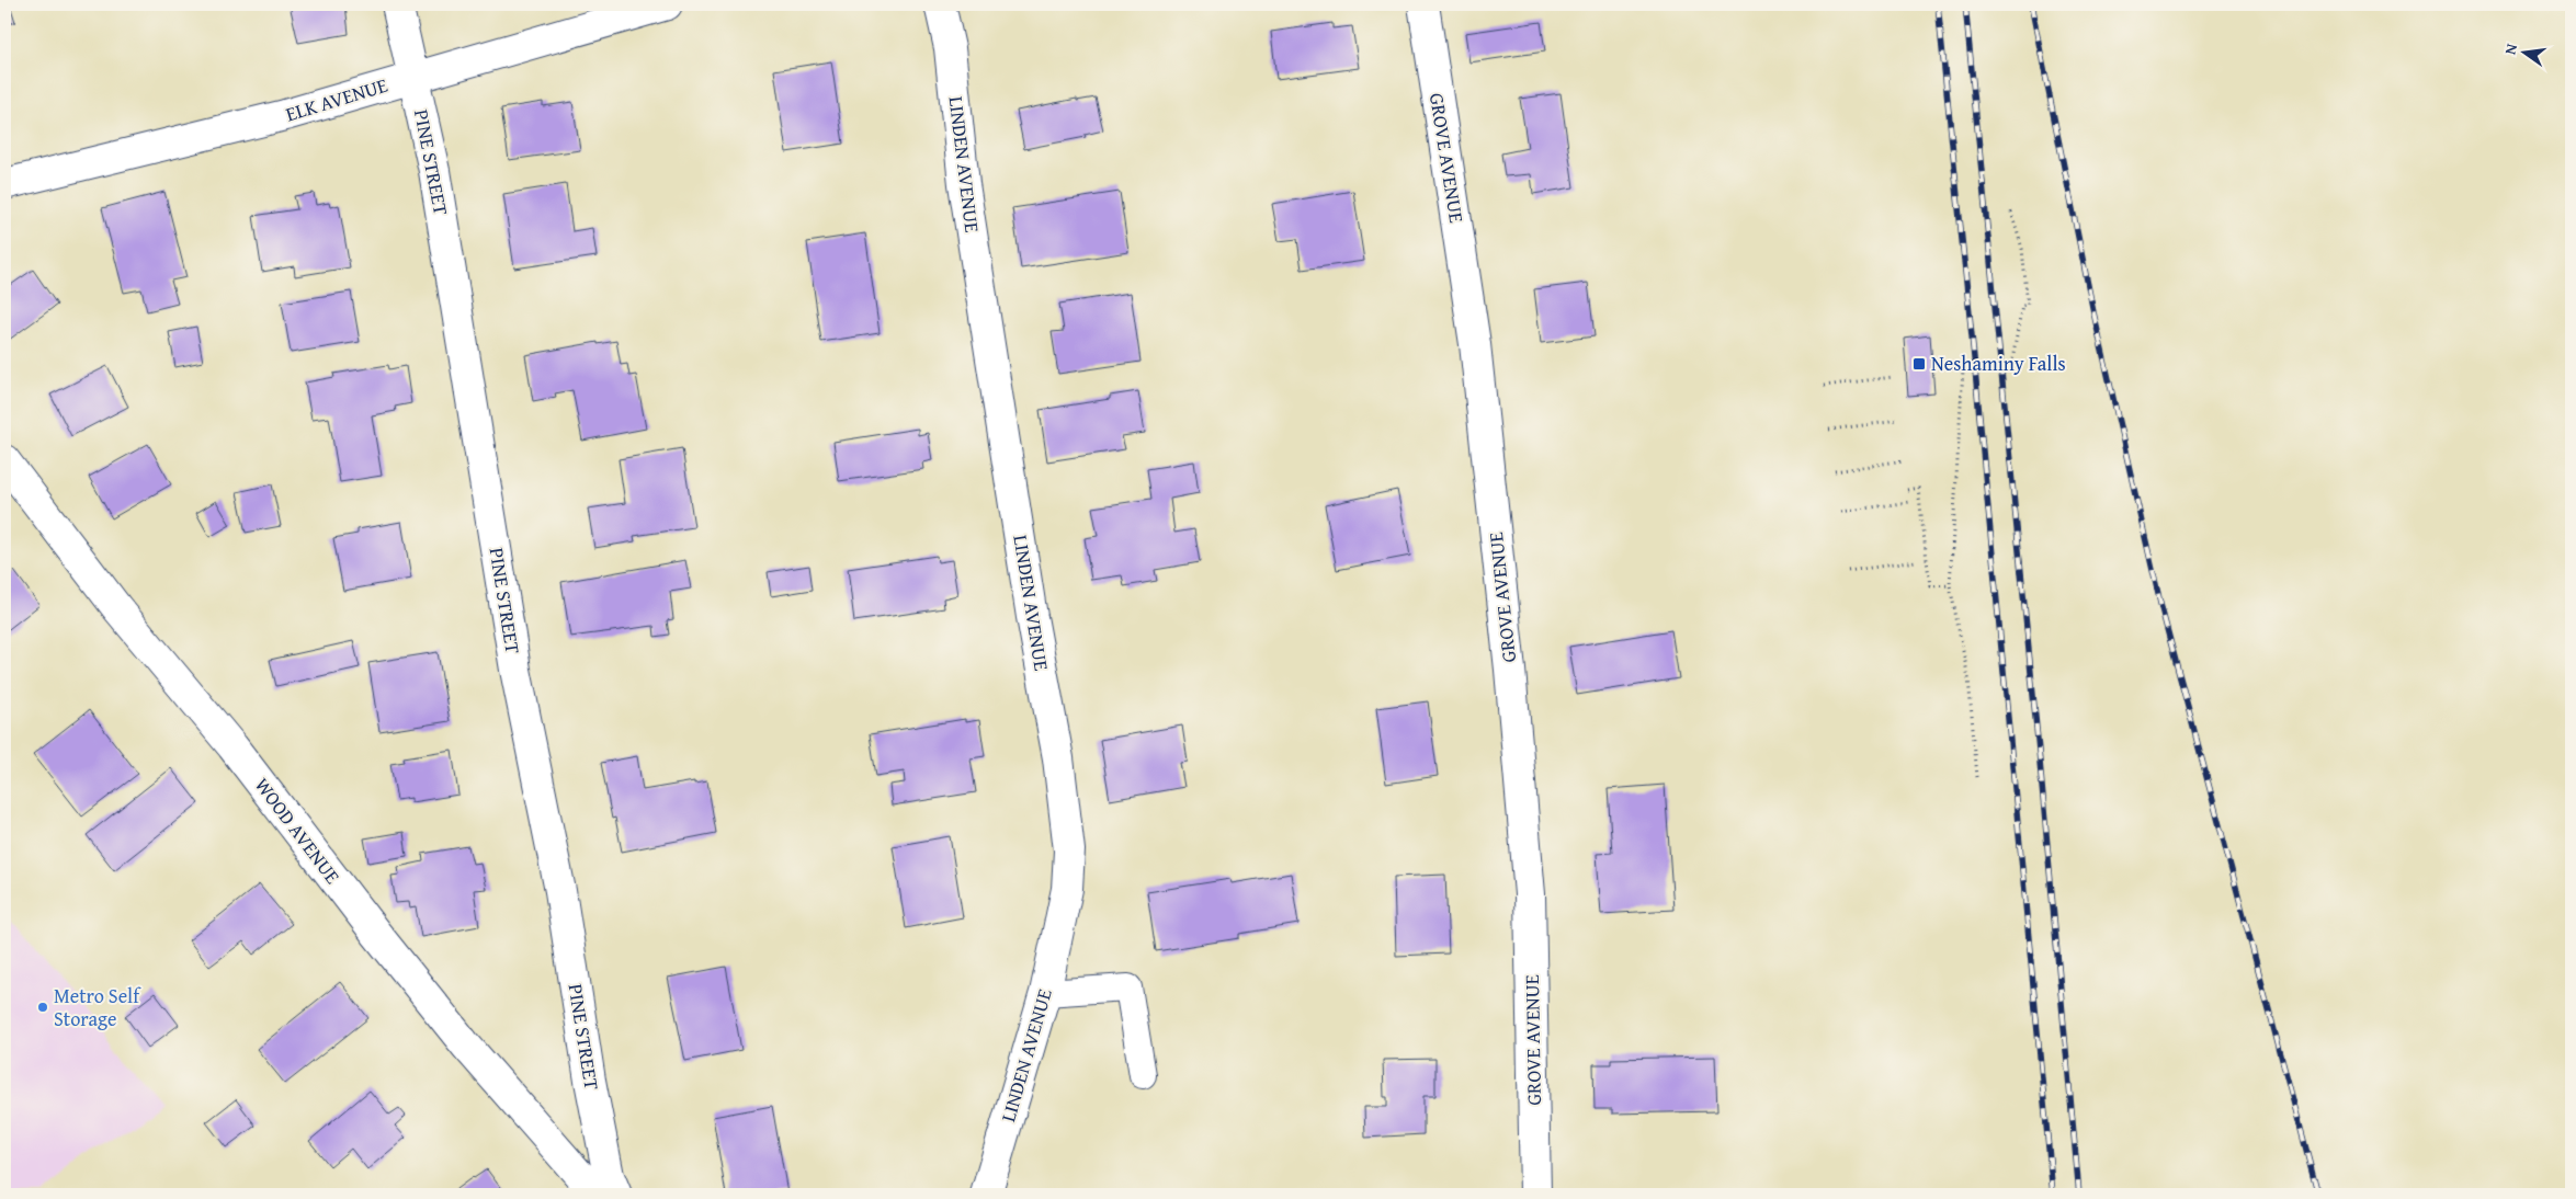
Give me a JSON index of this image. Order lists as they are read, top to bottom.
{
  "streets": {
    "street": [
      "ELK AVENUE",
      "GROVE AVENUE",
      "PINE STREET",
      "LINDEN AVENUE",
      "WOOD AVENUE"
    ]
  },
  "crossings": [
    ["ELK AVENUE", "PINE STREET"]
  ],
  "places": {
    "transit": ["Neshaminy Falls"],
    "other": ["Metro Self Storage"]
  },
  "north": "left"
}
